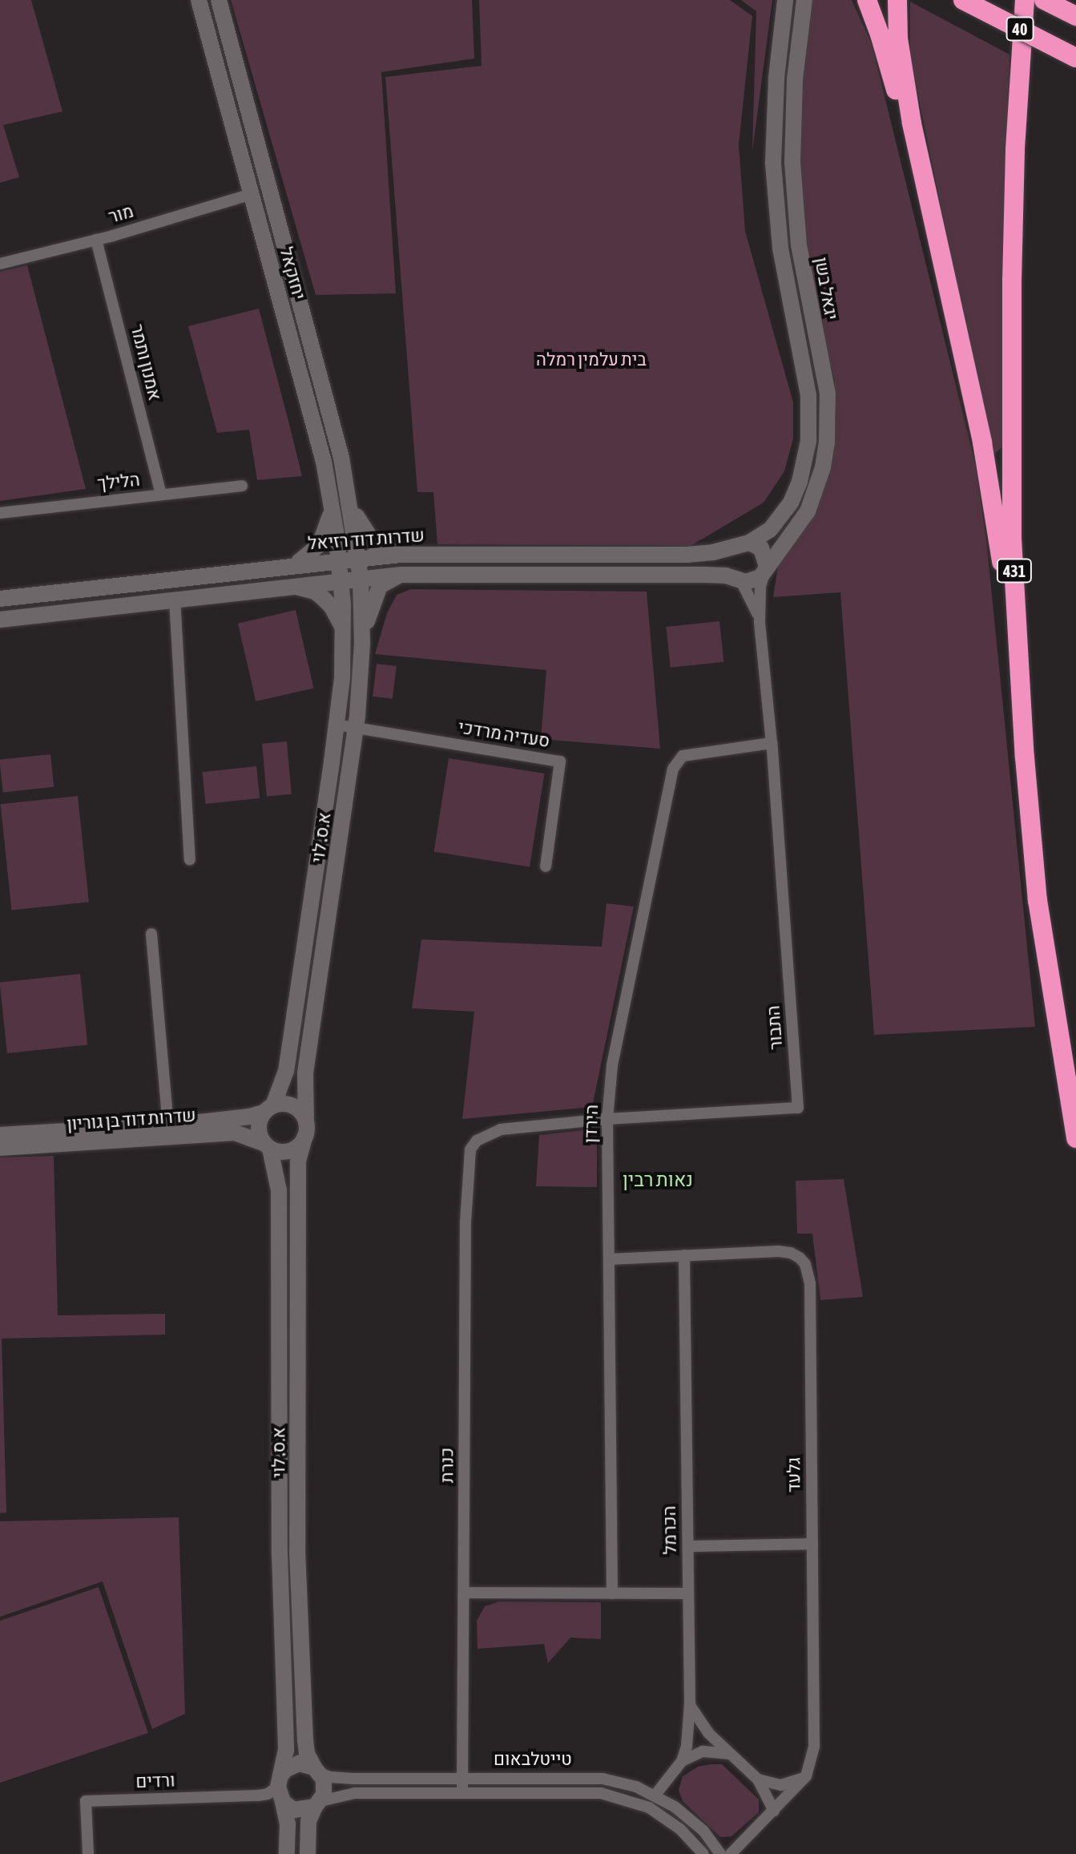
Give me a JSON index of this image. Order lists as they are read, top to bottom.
{
  "streets": {
    "highway": ["40", "431"],
    "main road": [
      "יחזקאל",
      "יגאל בשן",
      "שדרות דוד רזיאל",
      "א.ס. לוי",
      "שדרות דוד בן גוריון"
    ],
    "street": [
      "מור",
      "אמנון ותמר",
      "הלילך",
      "סעדיה מרדכי",
      "התבור",
      "הירדן",
      "כנרת",
      "גלעד",
      "הכרמל",
      "טייטלבאום",
      "ורדים"
    ]
  },
  "crossings": [
    ["מור", "יחזקאל"],
    ["מור", "אמנון ותמר"],
    ["יחזקאל", "שדרות דוד רזיאל"],
    ["יחזקאל", "א.ס. לוי"],
    ["יגאל בשן", "שדרות דוד רזיאל"],
    ["יגאל בשן", "התבור"],
    ["אמנון ותמר", "הלילך"],
    ["שדרות דוד רזיאל", "א.ס. לוי"],
    ["שדרות דוד רזיאל", "התבור"],
    ["סעדיה מרדכי", "א.ס. לוי"],
    ["א.ס. לוי", "שדרות דוד בן גוריון"],
    ["א.ס. לוי", "טייטלבאום"],
    ["א.ס. לוי", "ורדים"],
    ["התבור", "הירדן"],
    ["התבור", "כנרת"],
    ["הירדן", "גלעד"],
    ["כנרת", "טייטלבאום"],
    ["גלעד", "הכרמל"],
    ["הכרמל", "טייטלבאום"],
    ["טייטלבאום", "ורדים"]
  ],
  "districts": ["נאות רבין"],
  "parks": ["בית עלמין רמלה"]
}
